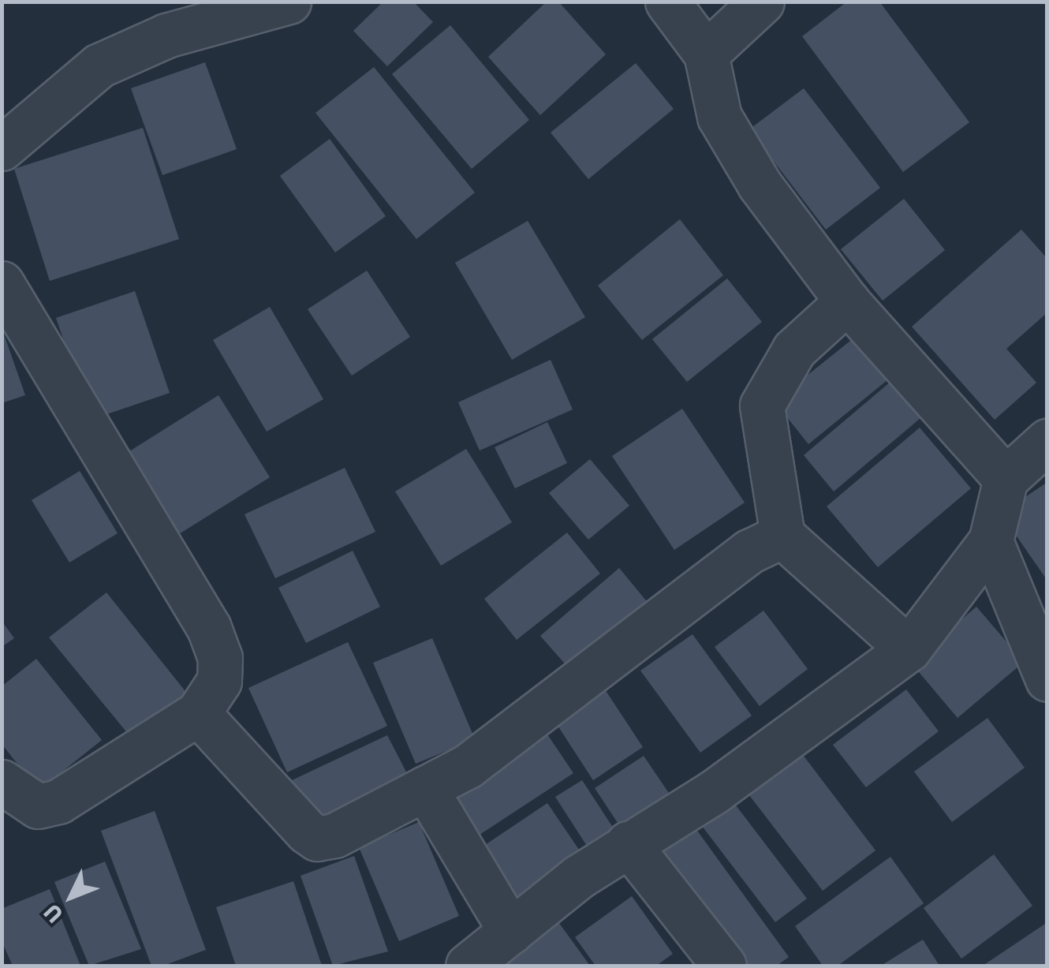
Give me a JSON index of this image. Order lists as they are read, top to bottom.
{
  "north": "bottom left"
}
